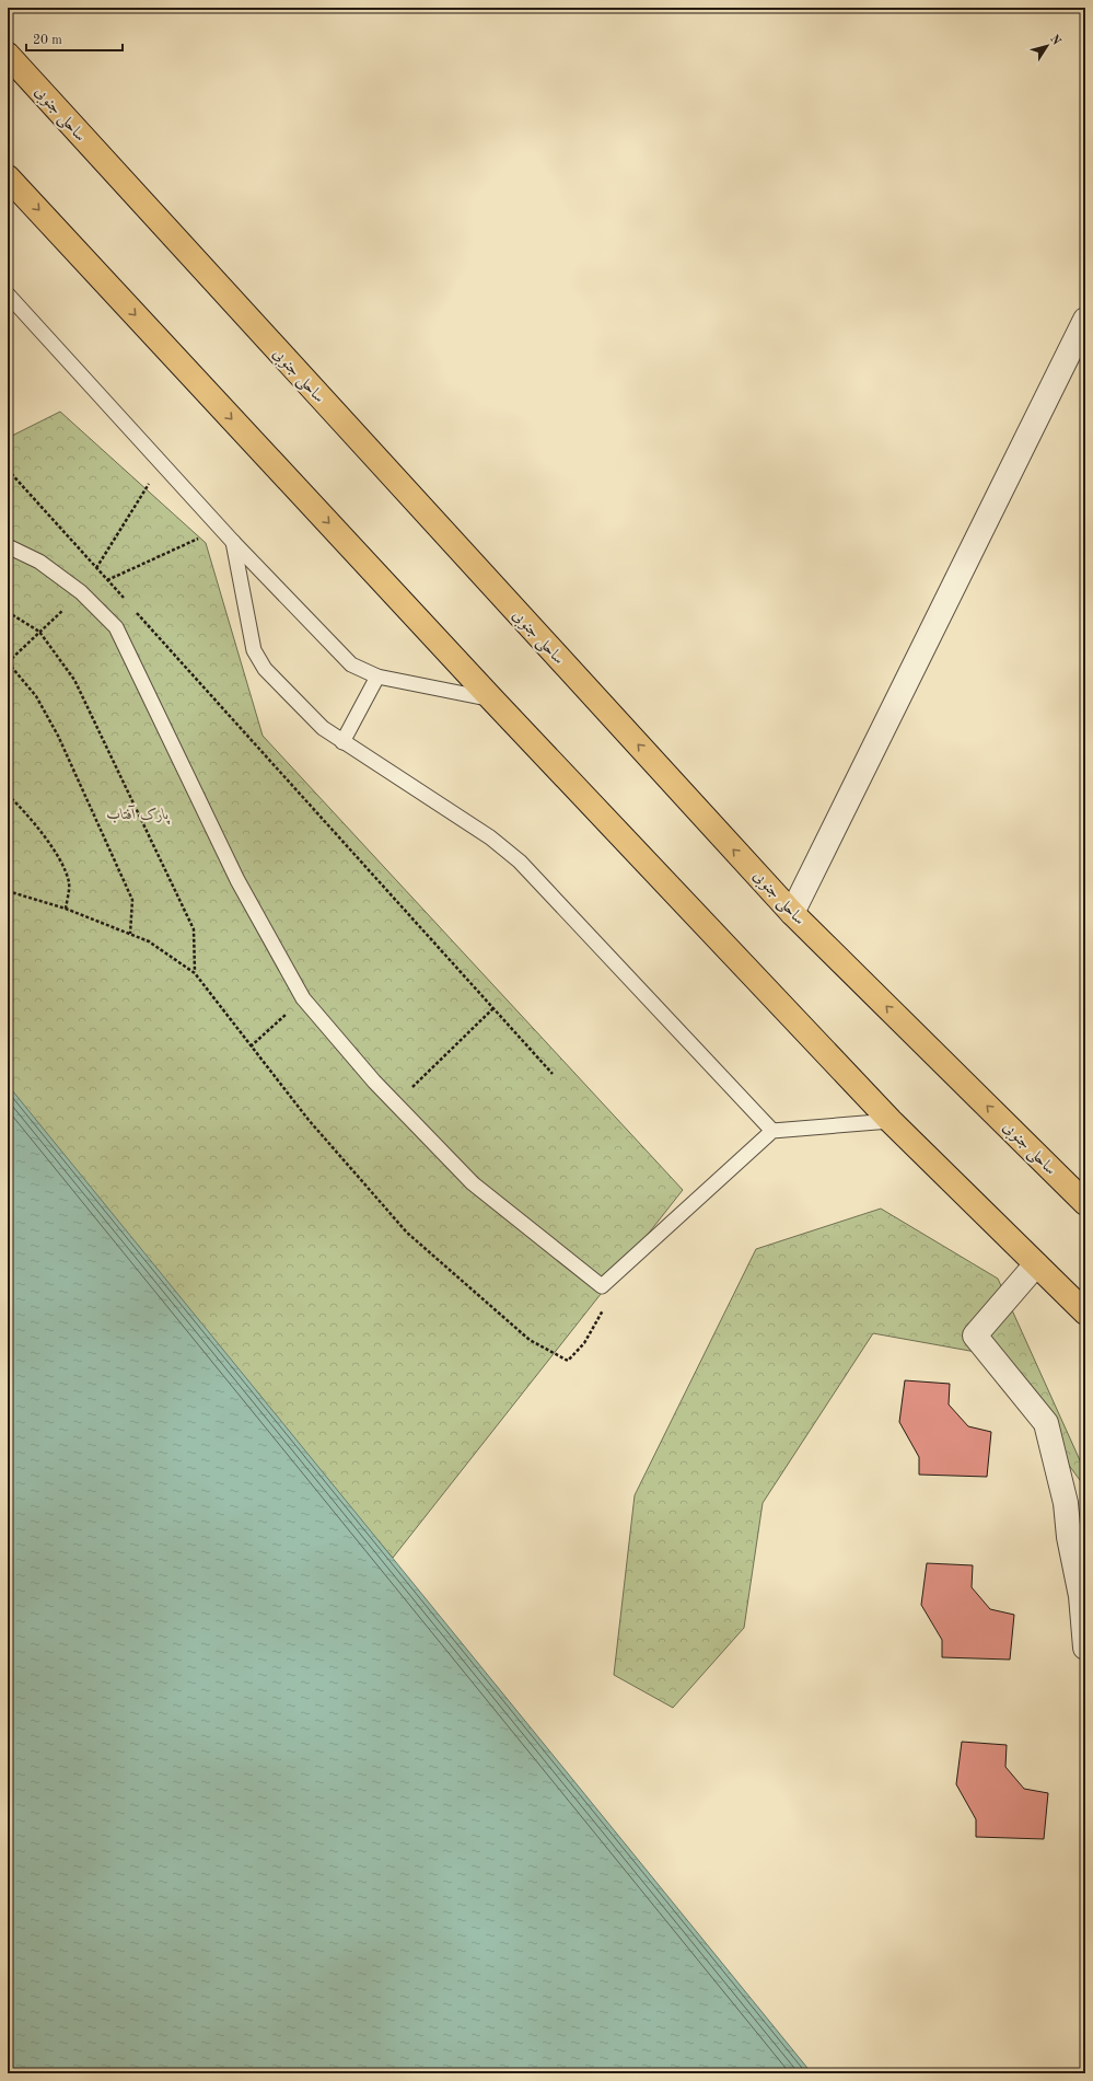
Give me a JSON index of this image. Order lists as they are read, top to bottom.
{
  "streets": {
    "main road": ["ساحلی جنوبی"]
  },
  "parks": ["پارک آفتاب"],
  "scale_bar": "20 m",
  "north": "top right"
}
